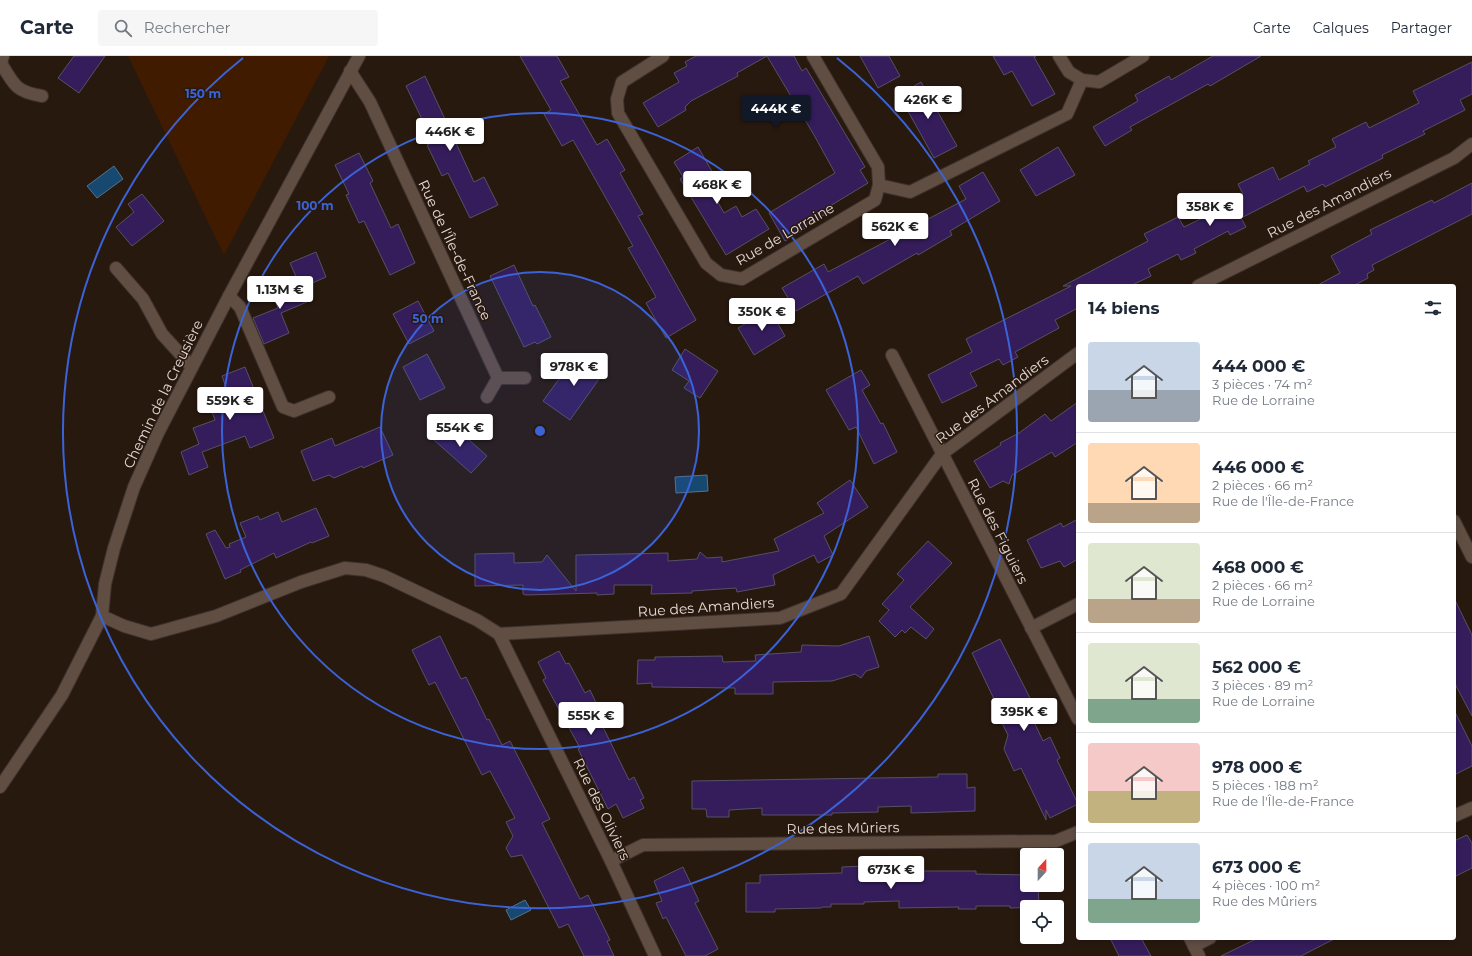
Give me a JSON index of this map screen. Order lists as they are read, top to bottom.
{
  "streets": {
    "street": [
      "Rue des Amandiers",
      "Rue de Lorraine",
      "Rue de l'Île-de-France",
      "Chemin de la Creusière",
      "Rue des Figuiers",
      "Rue des Oliviers",
      "Rue des Mûriers"
    ]
  },
  "crossings": [
    ["Rue des Amandiers", "Rue des Figuiers"],
    ["Rue des Amandiers", "Rue des Oliviers"],
    ["Rue de l'Île-de-France", "Chemin de la Creusière"],
    ["Rue des Oliviers", "Rue des Mûriers"]
  ],
  "north": "top",
  "page": {
    "header": "Carte",
    "search": "Rechercher",
    "nav": ["Carte", "Calques", "Partager"],
    "price": [
      "426K €",
      "444K €",
      "446K €",
      "468K €",
      "358K €",
      "562K €",
      "1.13M €",
      "350K €",
      "978K €",
      "559K €",
      "554K €",
      "395K €",
      "555K €",
      "673K €"
    ],
    "heading": "14 biens",
    "list": [
      {
        "name": "444 000 €",
        "note": "3 pièces · 74 m² · Rue de Lorraine"
      },
      {
        "name": "446 000 €",
        "note": "2 pièces · 66 m² · Rue de l'Île-de-France"
      },
      {
        "name": "468 000 €",
        "note": "2 pièces · 66 m² · Rue de Lorraine"
      },
      {
        "name": "562 000 €",
        "note": "3 pièces · 89 m² · Rue de Lorraine"
      },
      {
        "name": "978 000 €",
        "note": "5 pièces · 188 m² · Rue de l'Île-de-France"
      },
      {
        "name": "673 000 €",
        "note": "4 pièces · 100 m² · Rue des Mûriers"
      }
    ]
  },
  "rings": ["150 m", "100 m", "50 m"]
}
